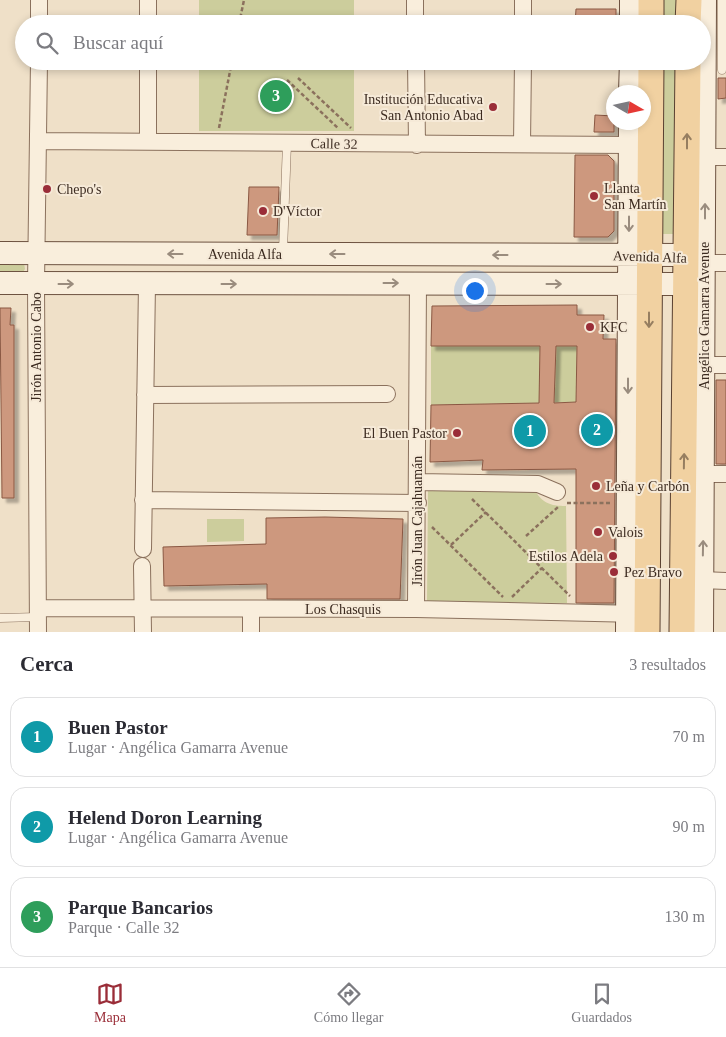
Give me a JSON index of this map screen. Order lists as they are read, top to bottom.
{
  "streets": {
    "main road": ["Angélica Gamarra Avenue"],
    "street": [
      "Calle 32",
      "Avenida Alfa",
      "Jirón Antonio Cabo",
      "Jirón Juan Cajahuamán",
      "Los Chasquis"
    ]
  },
  "crossings": [
    ["Calle 32", "Jirón Antonio Cabo"],
    ["Avenida Alfa", "Angélica Gamarra Avenue"],
    ["Avenida Alfa", "Jirón Antonio Cabo"],
    ["Avenida Alfa", "Jirón Juan Cajahuamán"],
    ["Jirón Antonio Cabo", "Los Chasquis"],
    ["Jirón Juan Cajahuamán", "Los Chasquis"]
  ],
  "places": [
    "Institución Educativa San Antonio Abad",
    "Chepo's",
    "Llanta San Martín",
    "D'Víctor",
    "KFC",
    "El Buen Pastor",
    "Leña y Carbón",
    "Valois",
    "Estilos Adela",
    "Pez Bravo"
  ],
  "north": "right",
  "page": {
    "search": "Buscar aquí",
    "pins": ["3", "2", "1"],
    "heading": ["Cerca", "3 resultados"],
    "list": [
      {
        "mark": "1",
        "name": "Buen Pastor",
        "note": "Lugar · Angélica Gamarra Avenue",
        "value": "70 m"
      },
      {
        "mark": "2",
        "name": "Helend Doron Learning",
        "note": "Lugar · Angélica Gamarra Avenue",
        "value": "90 m"
      },
      {
        "mark": "3",
        "name": "Parque Bancarios",
        "note": "Parque · Calle 32",
        "value": "130 m"
      }
    ],
    "nav": ["Mapa", "Cómo llegar", "Guardados"]
  }
}
